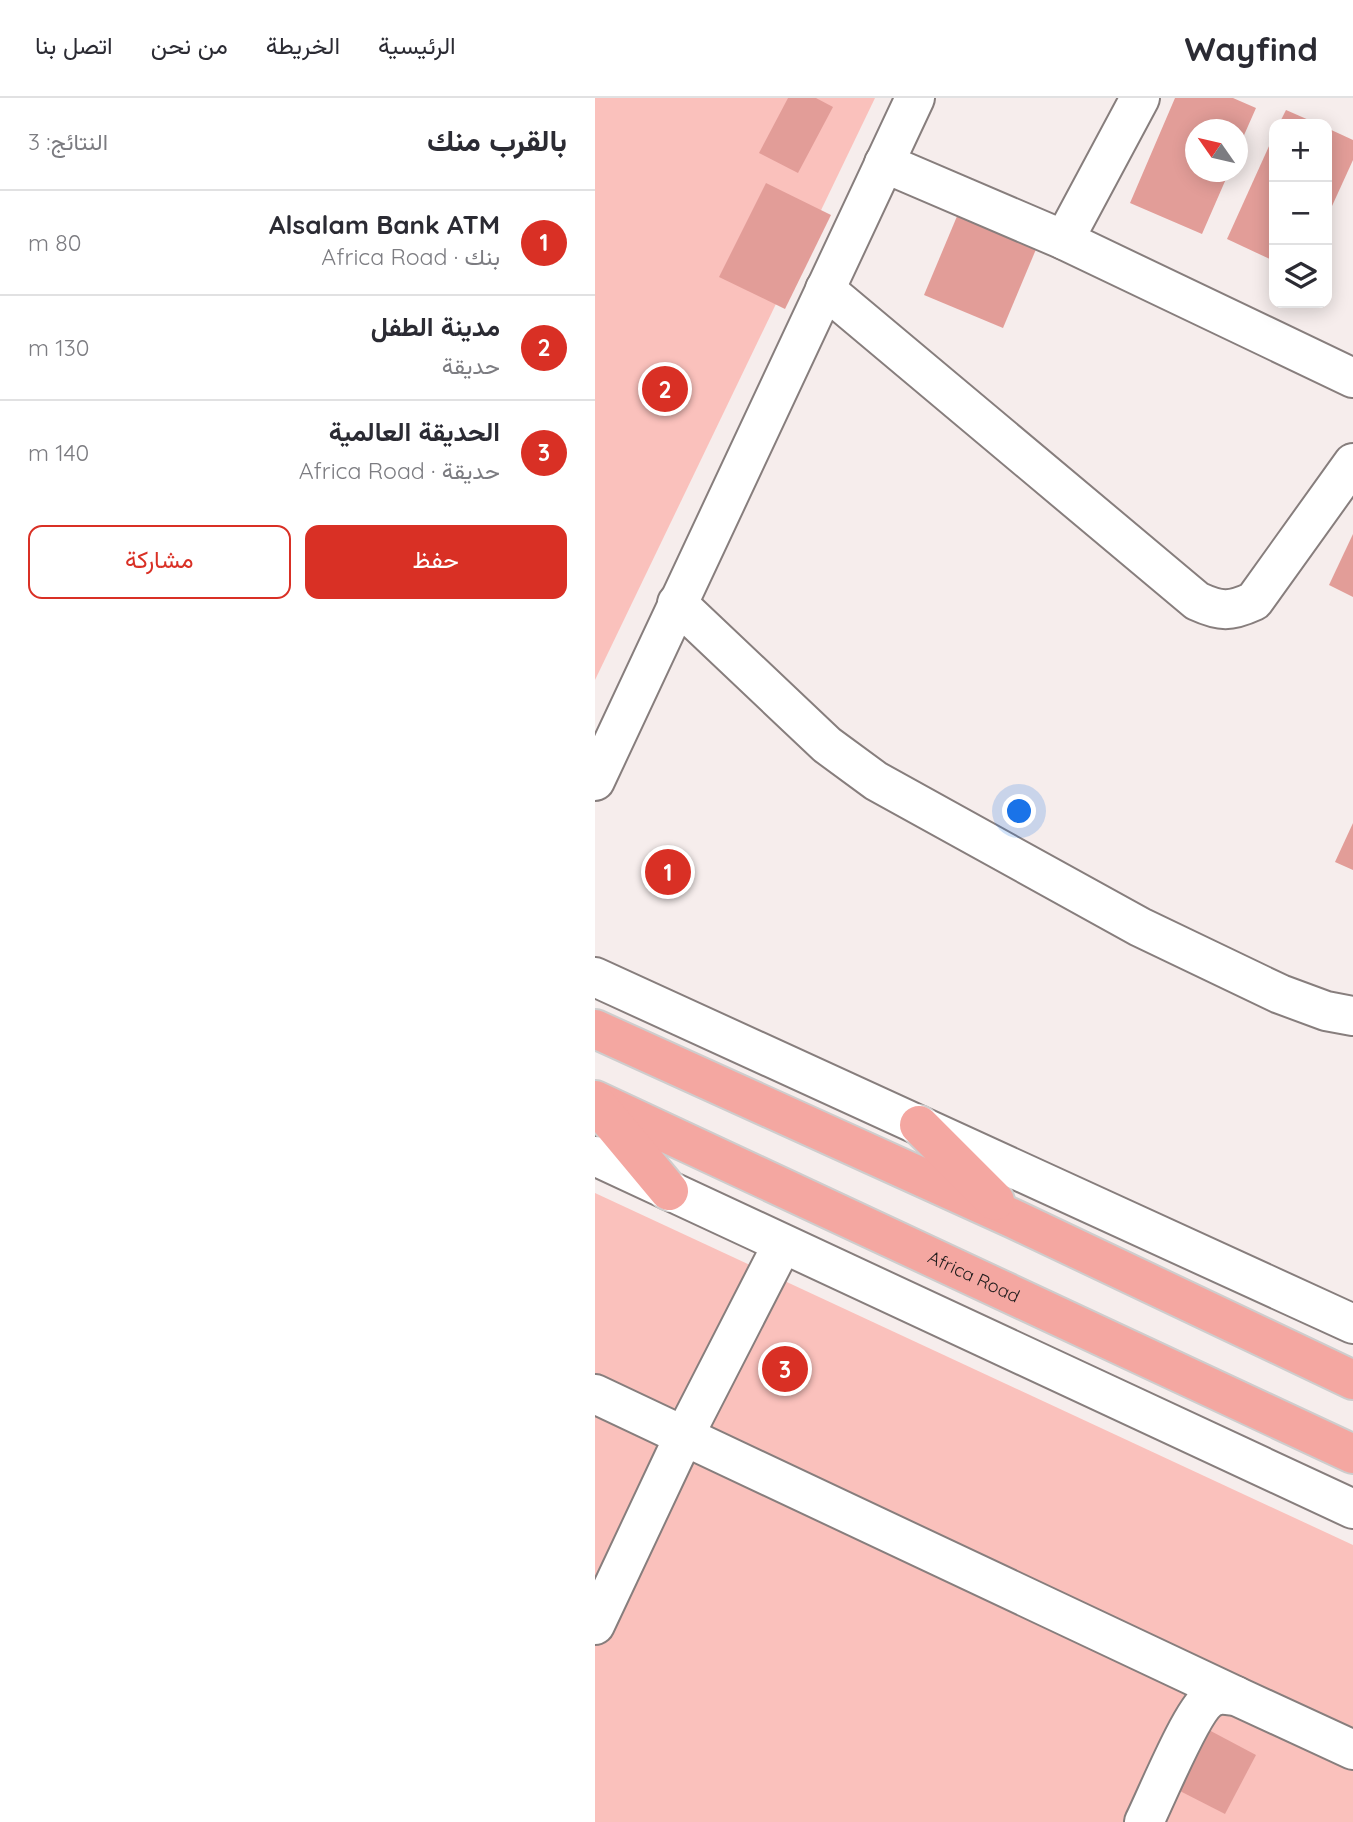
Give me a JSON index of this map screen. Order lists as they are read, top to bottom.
{
  "streets": {
    "highway": ["Africa Road"]
  },
  "north": "top left",
  "page": {
    "header": "Wayfind",
    "nav": [
      "الرئيسية",
      "الخريطة",
      "من نحن",
      "اتصل بنا"
    ],
    "heading": ["بالقرب منك", "النتائج: 3"],
    "map_buttons": ["+", "−"],
    "list": [
      {
        "mark": "1",
        "name": "Alsalam Bank ATM",
        "note": "بنك · Africa Road",
        "value": "80 m"
      },
      {
        "mark": "2",
        "name": "مدينة الطفل",
        "note": "حديقة",
        "value": "130 m"
      },
      {
        "mark": "3",
        "name": "الحديقة العالمية",
        "note": "حديقة · Africa Road",
        "value": "140 m"
      }
    ],
    "pins": ["2", "1", "3"],
    "buttons": ["حفظ", "مشاركة"]
  }
}
